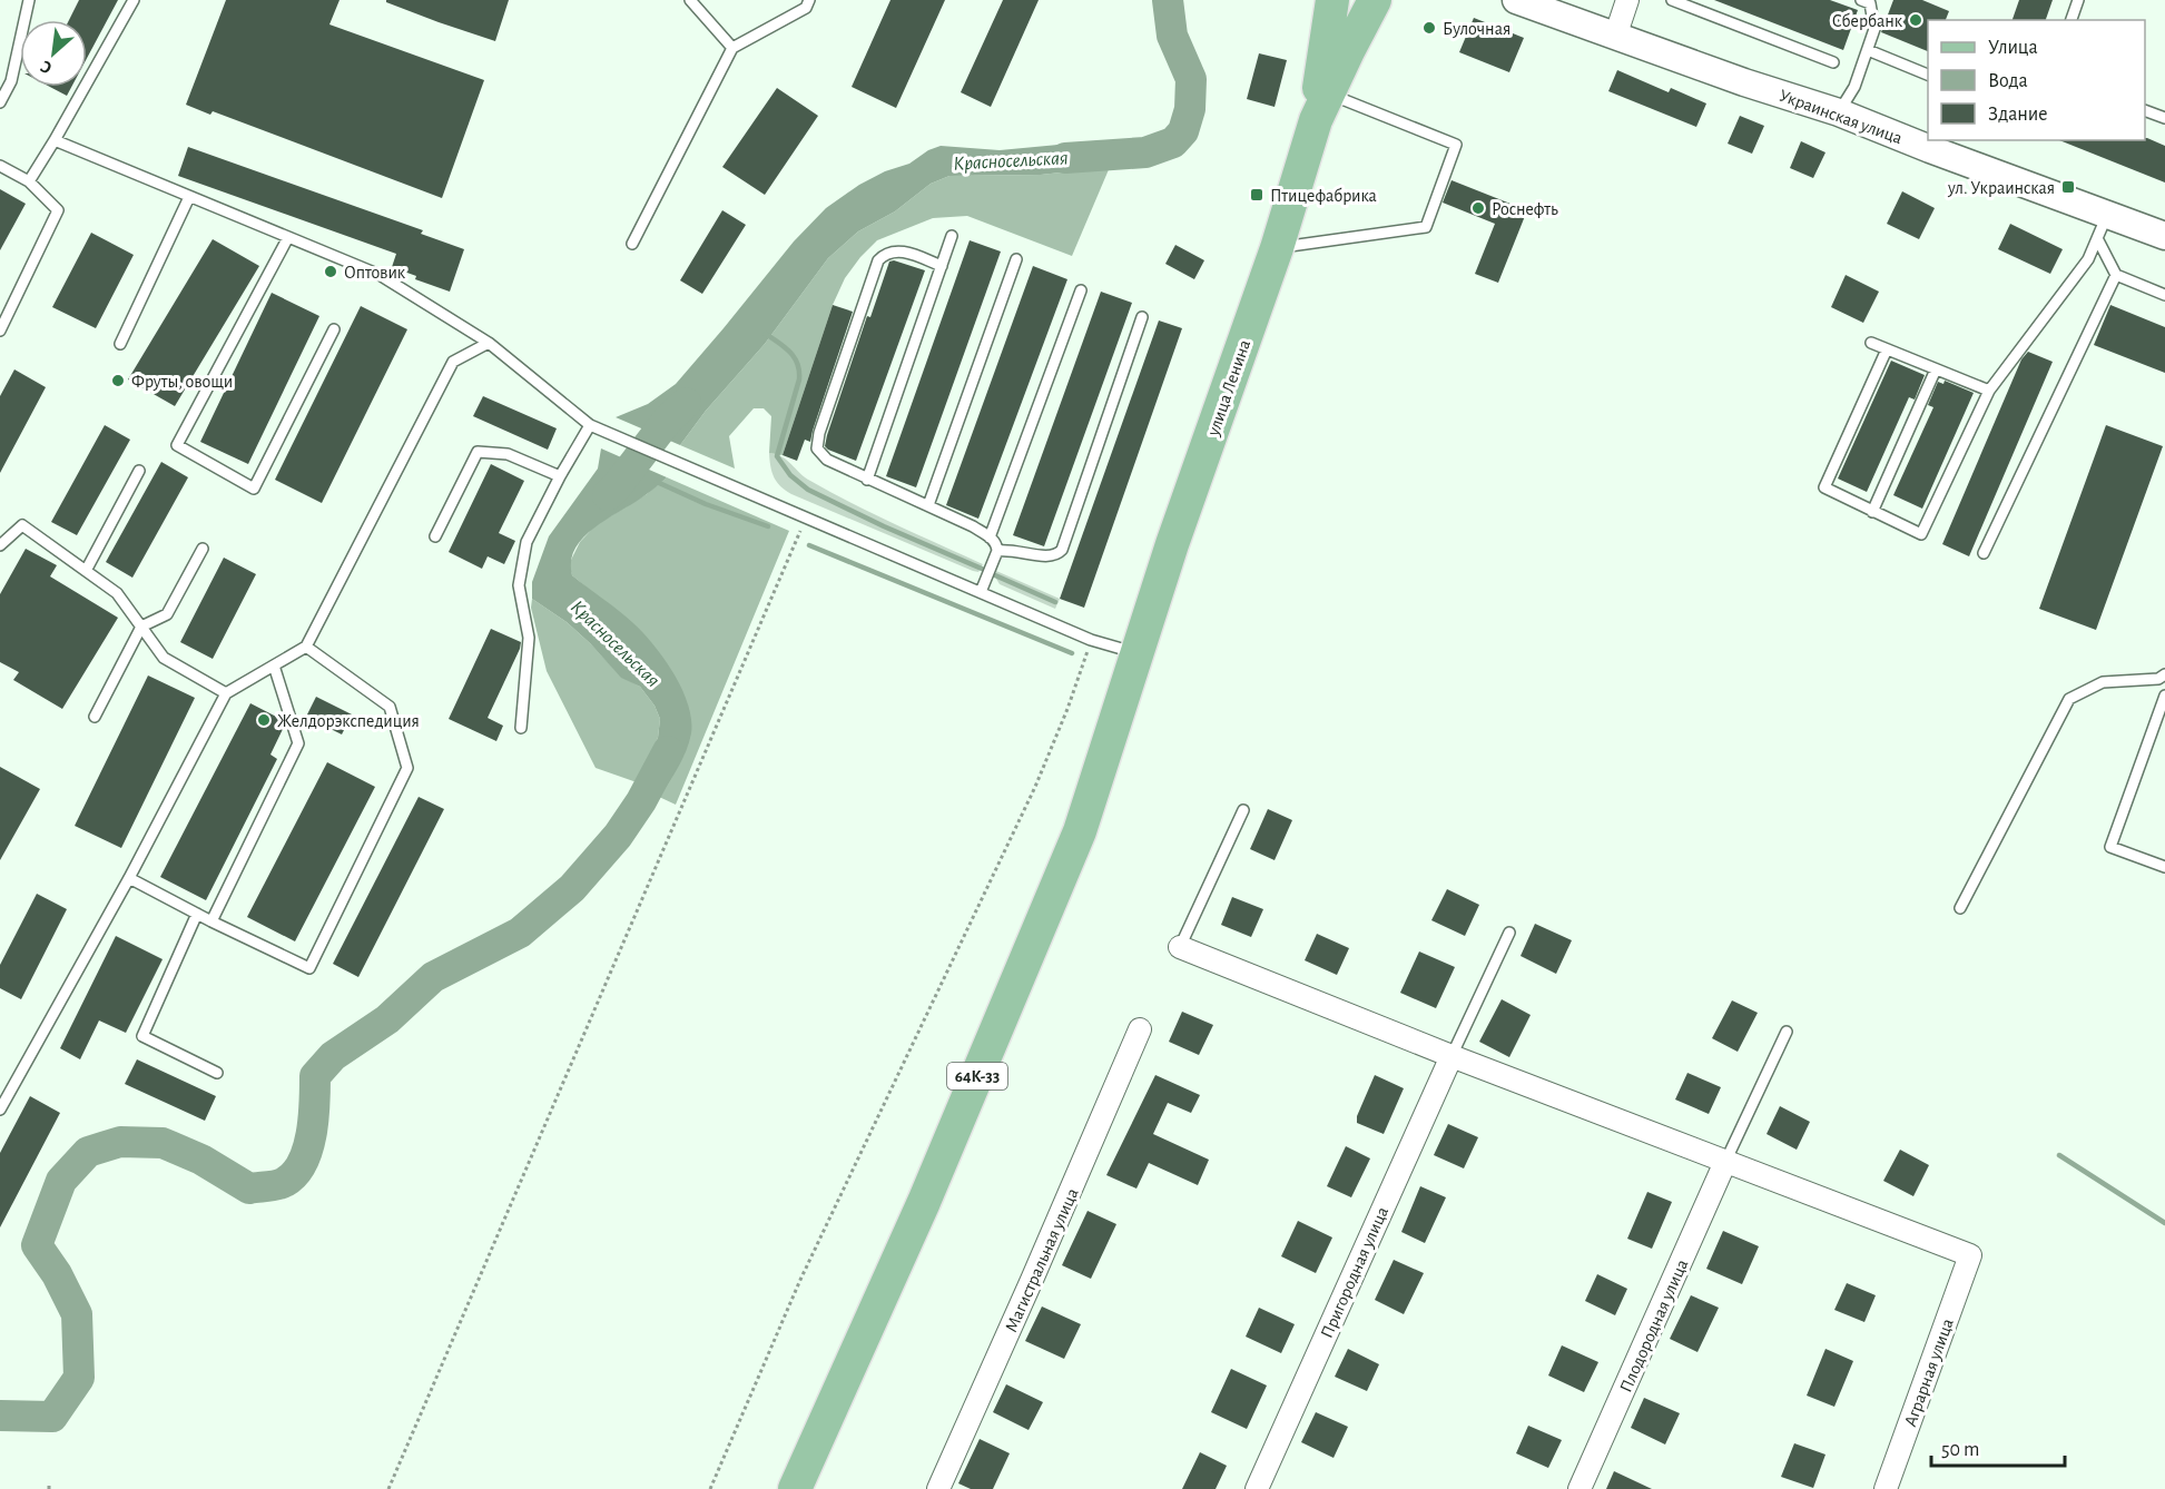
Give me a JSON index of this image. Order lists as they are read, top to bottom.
{
  "streets": {
    "main road": ["улица Ленина", "64К-33"],
    "street": [
      "Украинская улица",
      "Магистральная улица",
      "Пригородная улица",
      "Плодородная улица",
      "Аграрная улица"
    ]
  },
  "crossings": [
    ["улица Ленина", "64К-33"],
    ["Плодородная улица", "Аграрная улица"]
  ],
  "water": ["Красносельская"],
  "places": {
    "other": [
      "Сбербанк",
      "Булочная",
      "Роснефть",
      "Оптовик",
      "Фруты, овощи",
      "Желдорэкспедиция"
    ],
    "transit": ["ул. Украинская", "Птицефабрика"]
  },
  "legend": ["Улица", "Вода", "Здание"],
  "scale_bar": "50 m",
  "north": "bottom left"
}
